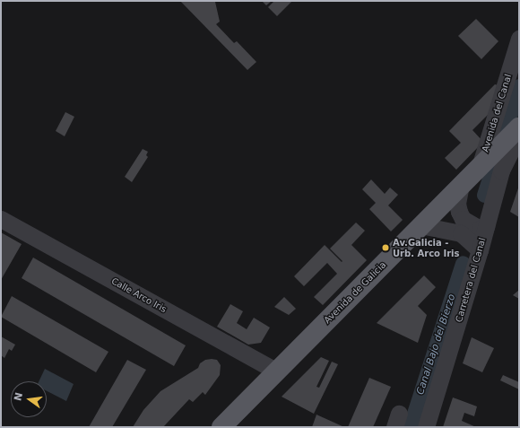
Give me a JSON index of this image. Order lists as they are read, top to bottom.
{
  "streets": {
    "main road": ["Avenida de Galicia"],
    "street": ["Avenida del Canal", "Carretera del Canal", "Calle Arco Iris"]
  },
  "crossings": [
    ["Avenida del Canal", "Avenida de Galicia"],
    ["Carretera del Canal", "Avenida de Galicia"],
    ["Avenida de Galicia", "Calle Arco Iris"]
  ],
  "water": ["Canal Bajo del Bierzo"],
  "places": ["Av.Galicia - Urb. Arco Iris"],
  "north": "left"
}
